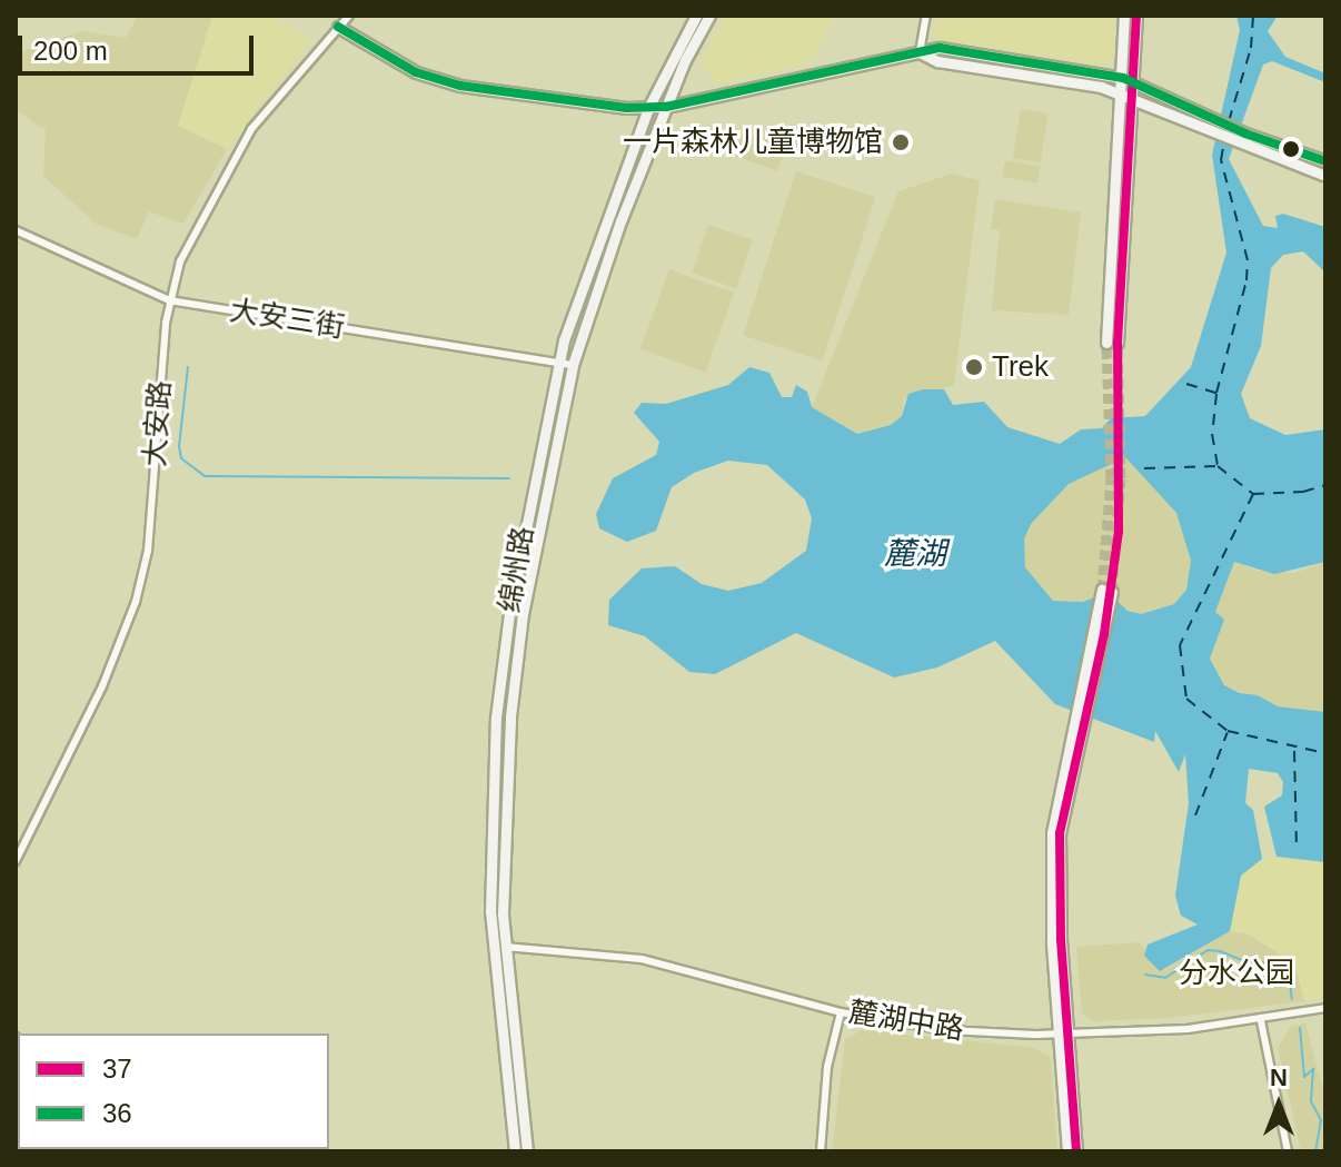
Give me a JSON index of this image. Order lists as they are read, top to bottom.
{
  "streets": {
    "street": [
      "大安三街",
      "大安路",
      "绵州路",
      "麓湖中路"
    ]
  },
  "crossings": [
    ["大安三街", "大安路"],
    ["大安三街", "绵州路"],
    ["绵州路", "麓湖中路"]
  ],
  "water": ["麓湖"],
  "parks": ["分水公园"],
  "places": ["一片森林儿童博物馆", "Trek"],
  "lines": ["transit line 37", "transit line 36"],
  "legend": ["37", "36"],
  "scale_bar": "200 m",
  "north": "top"
}
